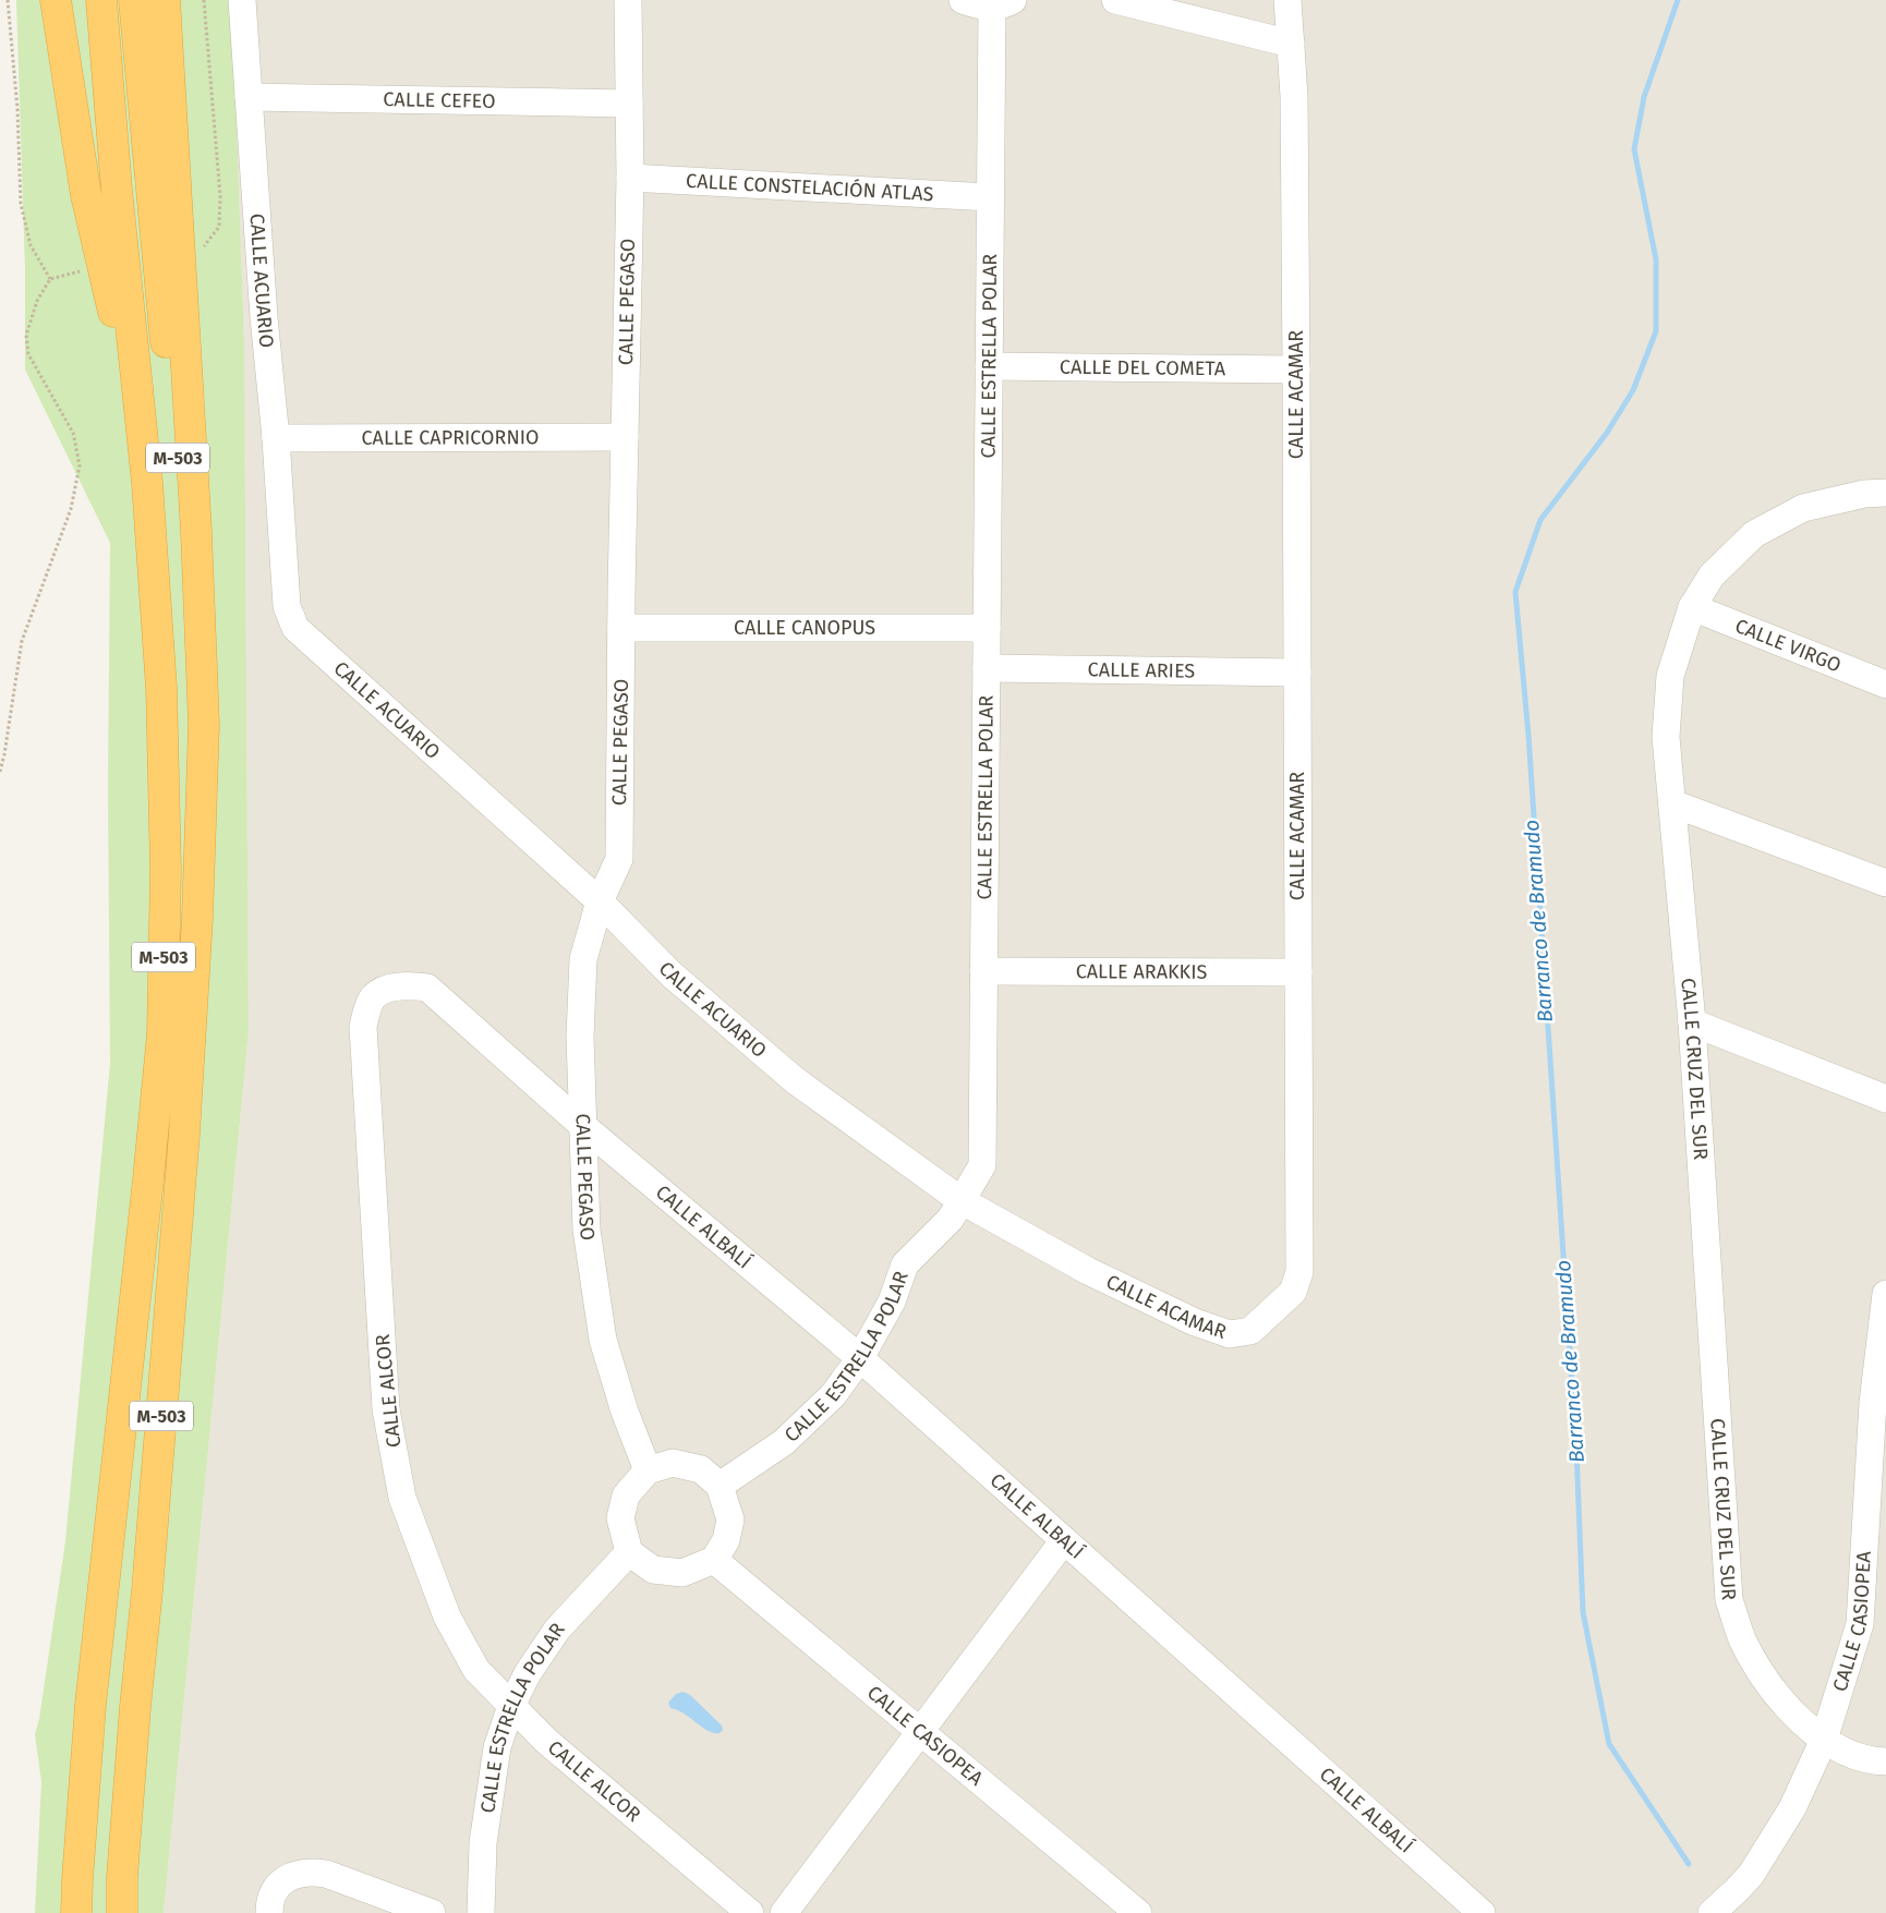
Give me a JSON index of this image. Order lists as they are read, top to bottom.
{
  "streets": {
    "highway": ["M-503"],
    "street": [
      "CALLE CEFEO",
      "CALLE CONSTELACIÓN ATLAS",
      "CALLE ACUARIO",
      "CALLE PEGASO",
      "CALLE ESTRELLA POLAR",
      "CALLE DEL COMETA",
      "CALLE ACAMAR",
      "CALLE CAPRICORNIO",
      "CALLE CANOPUS",
      "CALLE VIRGO",
      "CALLE ARIES",
      "CALLE ARAKKIS",
      "CALLE CRUZ DEL SUR",
      "CALLE ALBALÍ",
      "CALLE ALCOR",
      "CALLE CASIOPEA"
    ]
  },
  "crossings": [
    ["CALLE CEFEO", "CALLE ACUARIO"],
    ["CALLE CEFEO", "CALLE PEGASO"],
    ["CALLE CONSTELACIÓN ATLAS", "CALLE PEGASO"],
    ["CALLE CONSTELACIÓN ATLAS", "CALLE ESTRELLA POLAR"],
    ["CALLE ACUARIO", "CALLE PEGASO"],
    ["CALLE ACUARIO", "CALLE ESTRELLA POLAR"],
    ["CALLE ACUARIO", "CALLE ACAMAR"],
    ["CALLE ACUARIO", "CALLE CAPRICORNIO"],
    ["CALLE PEGASO", "CALLE ESTRELLA POLAR"],
    ["CALLE PEGASO", "CALLE CAPRICORNIO"],
    ["CALLE PEGASO", "CALLE CANOPUS"],
    ["CALLE PEGASO", "CALLE ALBALÍ"],
    ["CALLE PEGASO", "CALLE ALCOR"],
    ["CALLE PEGASO", "CALLE CASIOPEA"],
    ["CALLE ESTRELLA POLAR", "CALLE DEL COMETA"],
    ["CALLE ESTRELLA POLAR", "CALLE ACAMAR"],
    ["CALLE ESTRELLA POLAR", "CALLE CANOPUS"],
    ["CALLE ESTRELLA POLAR", "CALLE ARIES"],
    ["CALLE ESTRELLA POLAR", "CALLE ARAKKIS"],
    ["CALLE ESTRELLA POLAR", "CALLE ALBALÍ"],
    ["CALLE ESTRELLA POLAR", "CALLE ALCOR"],
    ["CALLE ESTRELLA POLAR", "CALLE CASIOPEA"],
    ["CALLE DEL COMETA", "CALLE ACAMAR"],
    ["CALLE ACAMAR", "CALLE ARIES"],
    ["CALLE ACAMAR", "CALLE ARAKKIS"],
    ["CALLE VIRGO", "CALLE CRUZ DEL SUR"],
    ["CALLE CRUZ DEL SUR", "CALLE CASIOPEA"],
    ["CALLE ALBALÍ", "CALLE ALCOR"]
  ],
  "water": ["Barranco de Bramudo"]
}
